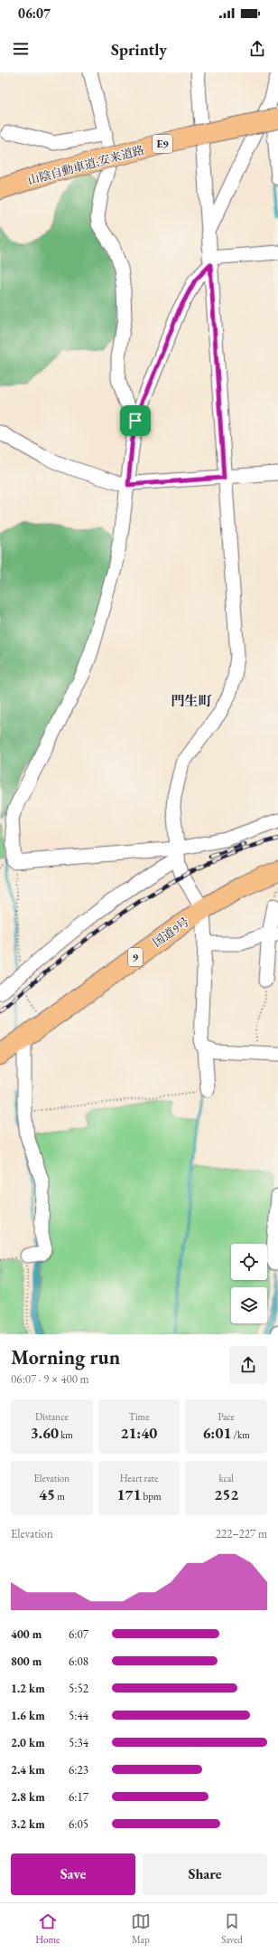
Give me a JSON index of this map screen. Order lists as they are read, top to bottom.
{
  "streets": {
    "highway": [
      "E9",
      "山陰自動車道;安来道路",
      "国道9号",
      "9"
    ]
  },
  "districts": ["門生町"],
  "page": {
    "status": "06:07",
    "header": "Sprintly",
    "heading": ["Morning run", "06:07 · 9 × 400 m"],
    "stats": [
      ["Distance", "3.60 km"],
      ["Time", "21:40"],
      ["Pace", "6:01 /km"],
      ["Elevation", "45 m"],
      ["Heart rate", "171 bpm"],
      ["kcal", "252"]
    ],
    "chart": ["Elevation", "222–227 m"],
    "list": [
      {
        "name": "400 m",
        "note": "6:07"
      },
      {
        "name": "800 m",
        "note": "6:08"
      },
      {
        "name": "1.2 km",
        "note": "5:52"
      },
      {
        "name": "1.6 km",
        "note": "5:44"
      },
      {
        "name": "2.0 km",
        "note": "5:34"
      },
      {
        "name": "2.4 km",
        "note": "6:23"
      },
      {
        "name": "2.8 km",
        "note": "6:17"
      },
      {
        "name": "3.2 km",
        "note": "6:05"
      }
    ],
    "buttons": ["Save", "Share"],
    "tabs": ["Home", "Map", "Saved"]
  }
}
